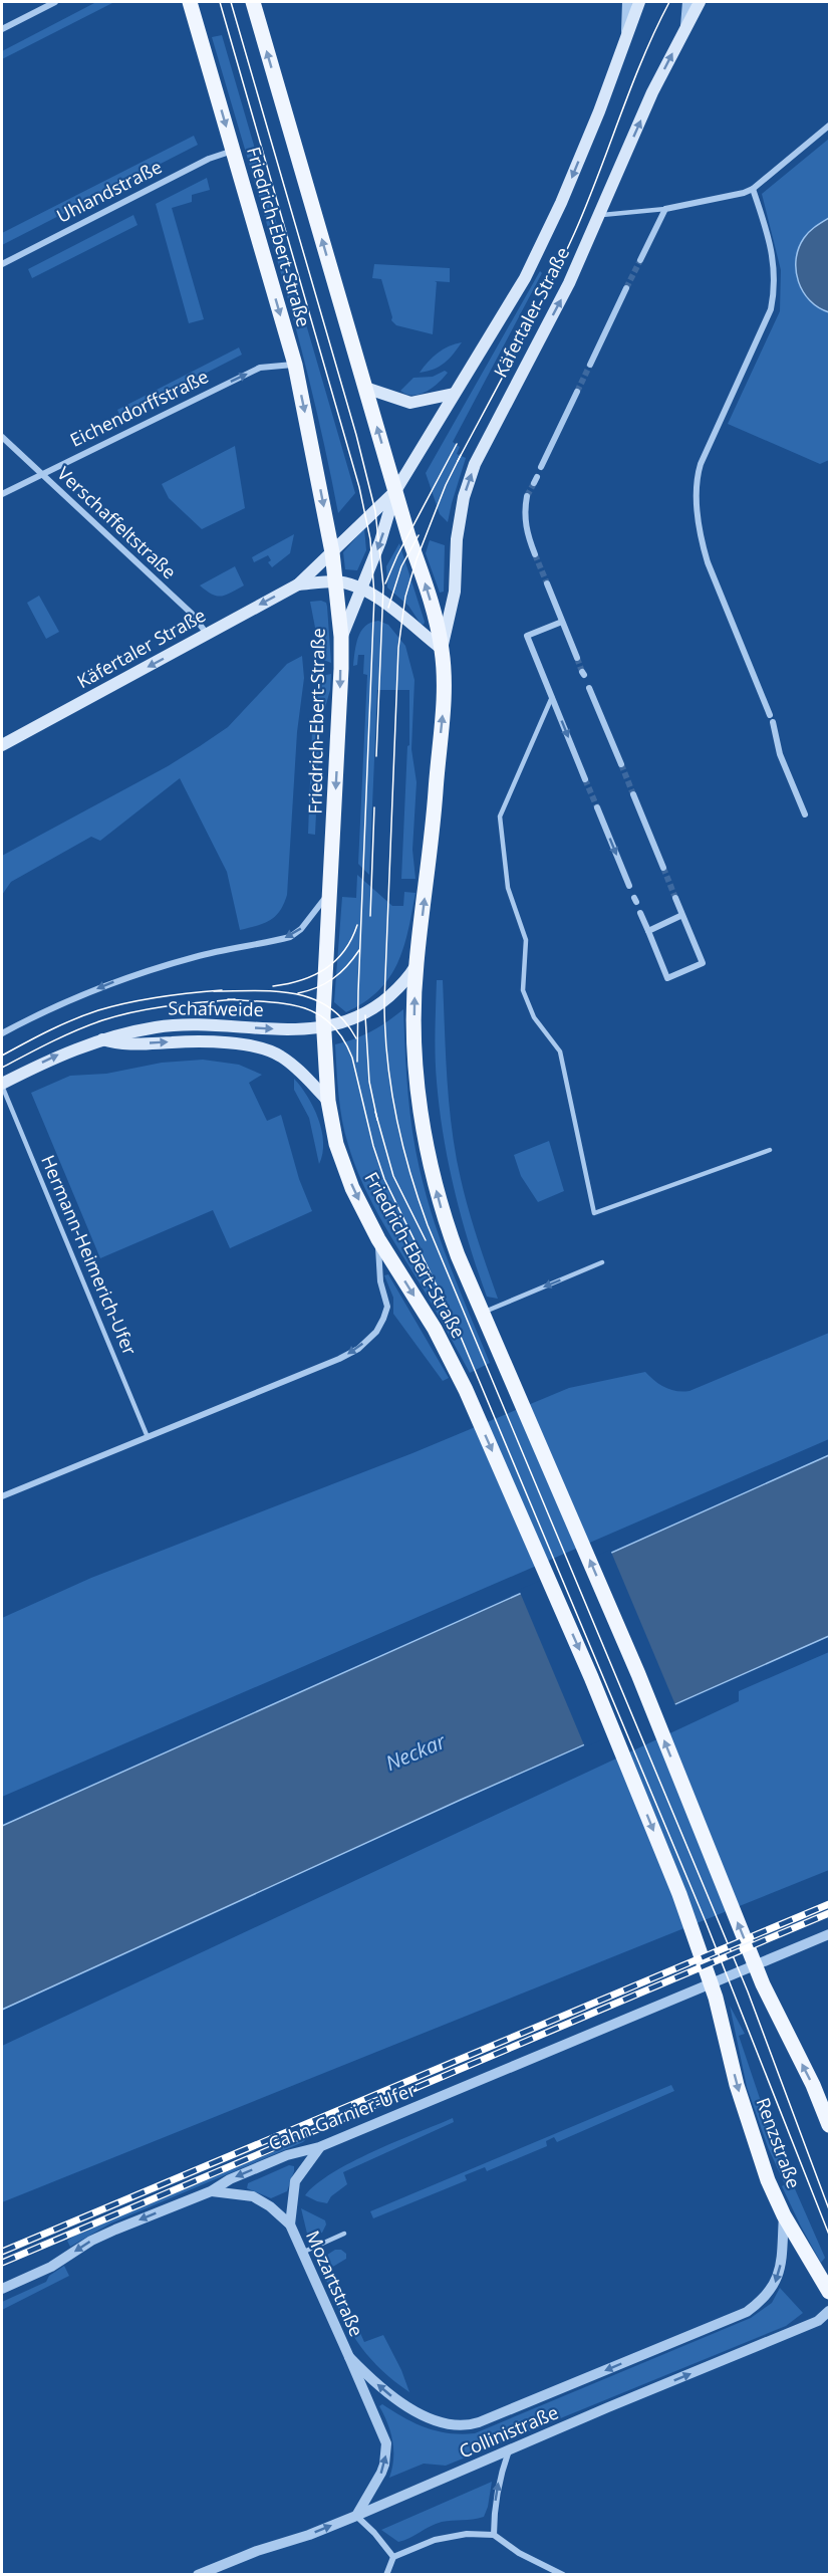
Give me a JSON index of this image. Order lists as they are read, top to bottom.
{
  "streets": {
    "main road": [
      "Friedrich-Ebert-Straße",
      "Käfertaler Straße",
      "Schafweide",
      "Renzstraße"
    ],
    "street": [
      "Uhlandstraße",
      "Eichendorffstraße",
      "Verschaffeltstraße",
      "Cahn-Garnier-Ufer",
      "Mozartstraße",
      "Collinistraße"
    ],
    "lane": ["Hermann-Heimerich-Ufer"]
  },
  "crossings": [
    ["Uhlandstraße", "Friedrich-Ebert-Straße"],
    ["Friedrich-Ebert-Straße", "Käfertaler Straße"],
    ["Friedrich-Ebert-Straße", "Eichendorffstraße"],
    ["Friedrich-Ebert-Straße", "Schafweide"],
    ["Friedrich-Ebert-Straße", "Renzstraße"],
    ["Käfertaler Straße", "Verschaffeltstraße"],
    ["Eichendorffstraße", "Verschaffeltstraße"],
    ["Schafweide", "Hermann-Heimerich-Ufer"],
    ["Cahn-Garnier-Ufer", "Mozartstraße"],
    ["Renzstraße", "Collinistraße"],
    ["Mozartstraße", "Collinistraße"]
  ],
  "one_way": [
    "Eichendorffstraße",
    "Schafweide",
    "Cahn-Garnier-Ufer",
    "Renzstraße",
    "Mozartstraße"
  ],
  "water": ["Neckar"]
}
